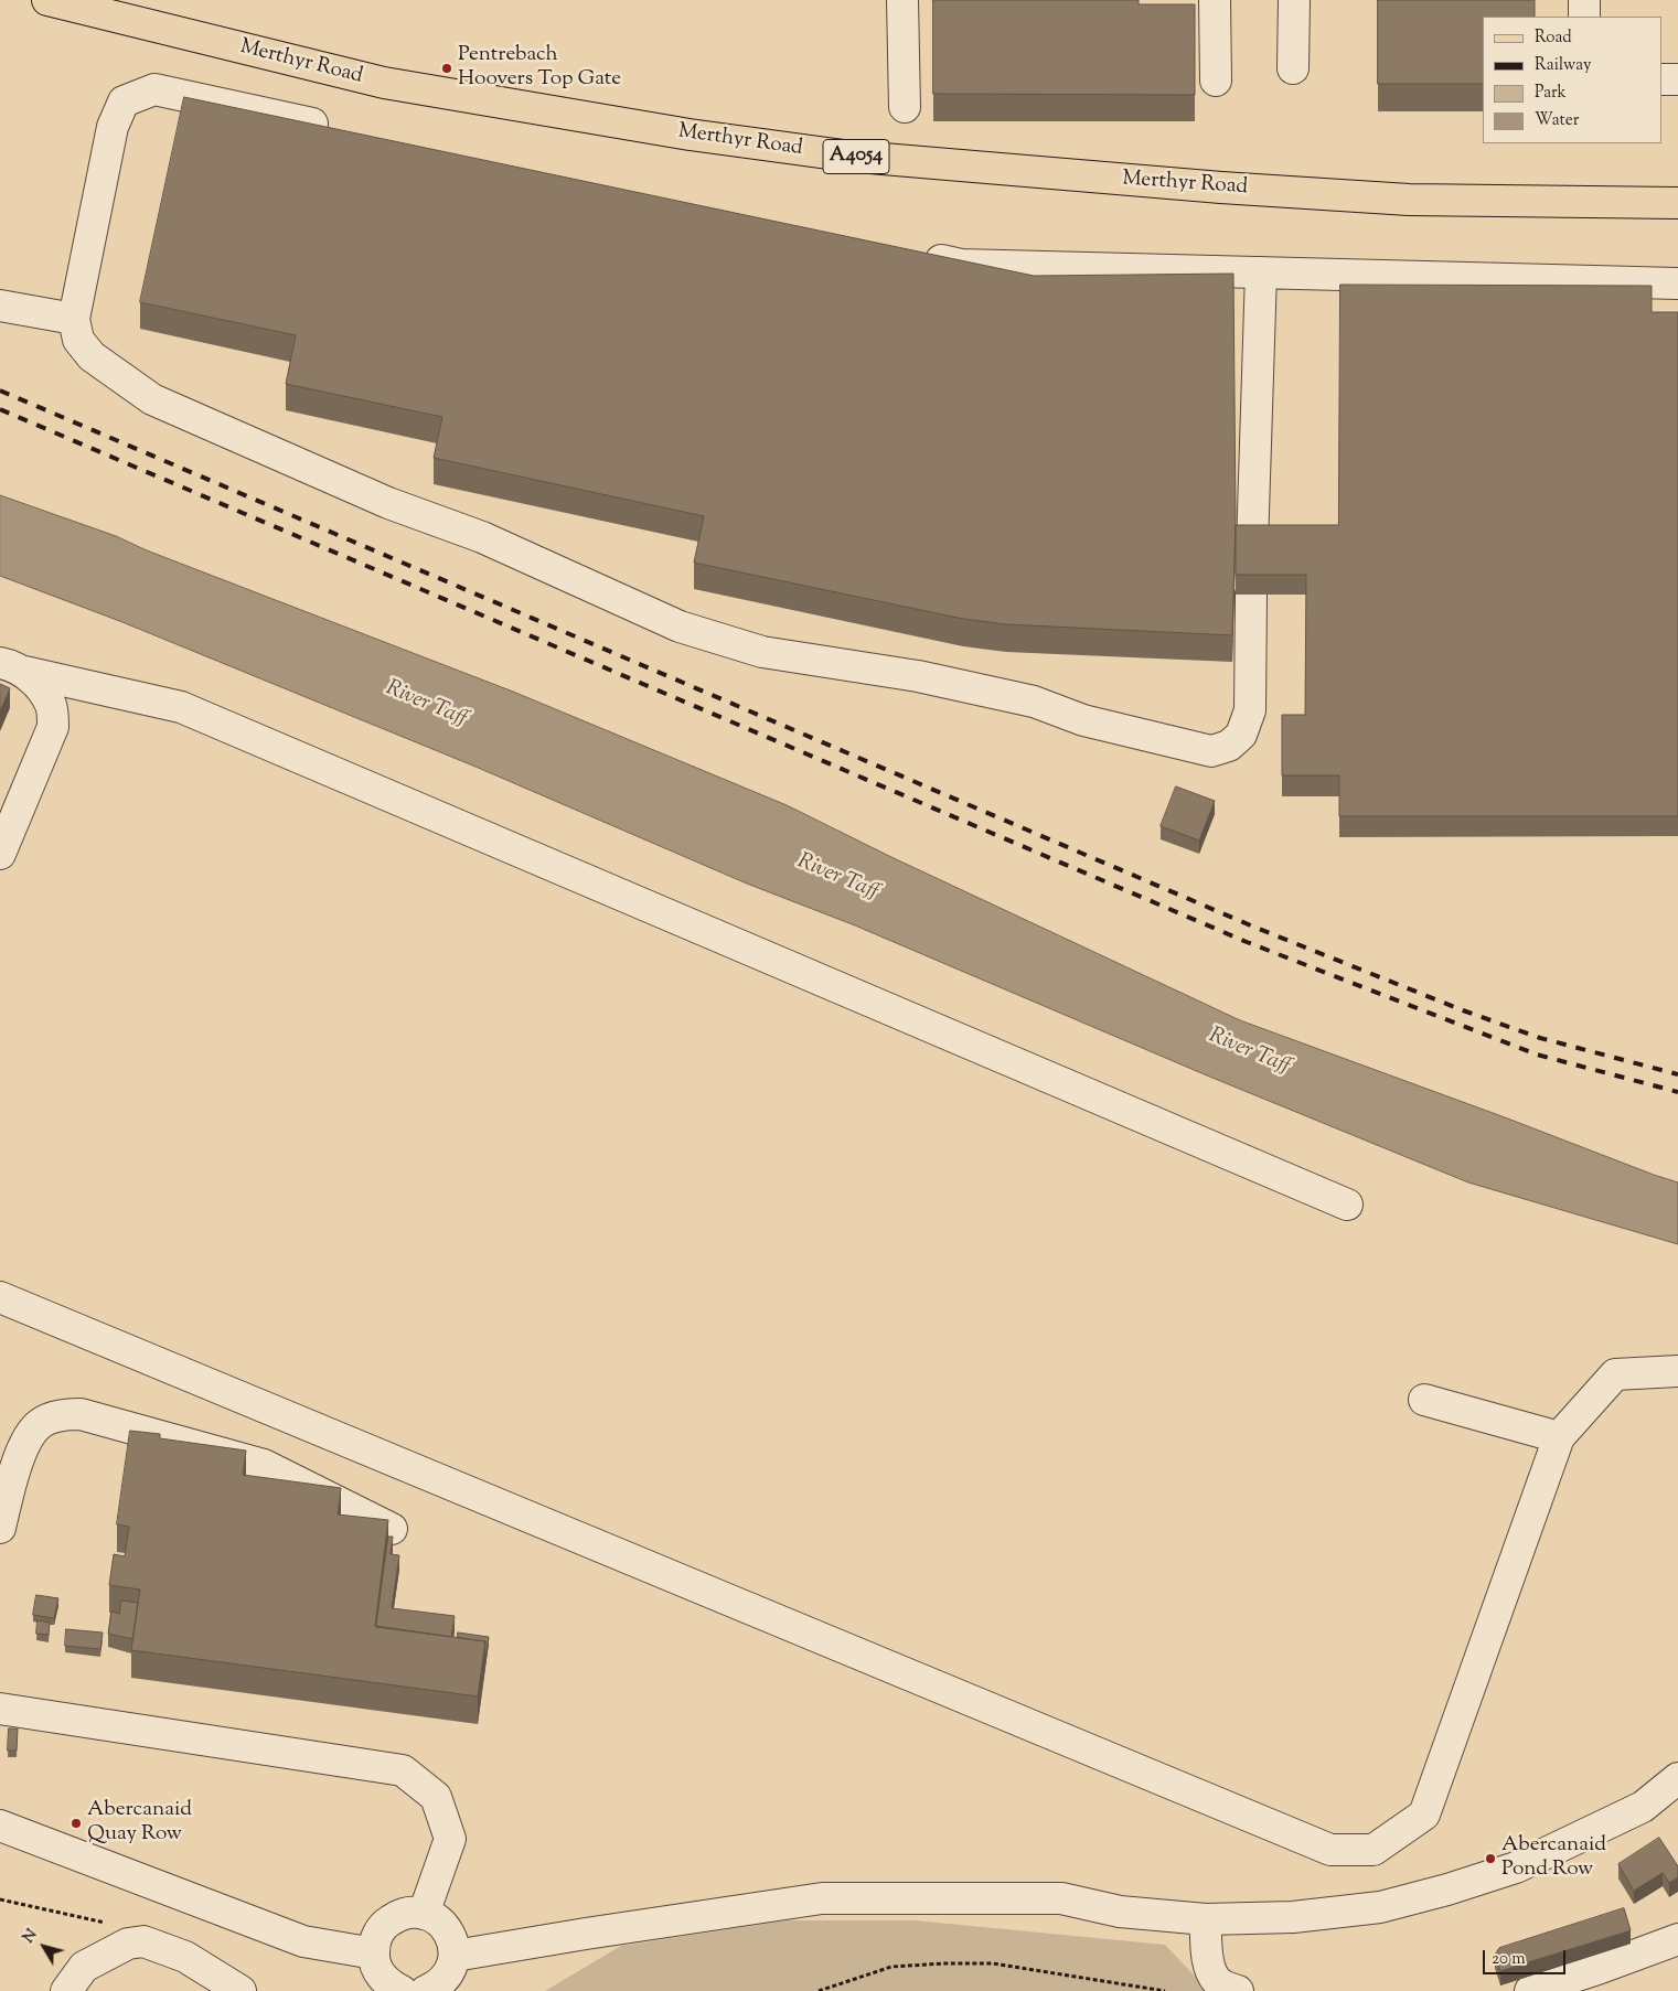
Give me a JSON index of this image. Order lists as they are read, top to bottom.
{
  "streets": {
    "main road": ["Merthyr Road", "A4054"]
  },
  "water": ["River Taff"],
  "places": ["Pentrebach Hoovers Top Gate", "Abercanaid Quay Row", "Abercanaid Pond Row"],
  "legend": [
    "Road",
    "Railway",
    "Park",
    "Water"
  ],
  "scale_bar": "20 m",
  "north": "top left"
}
